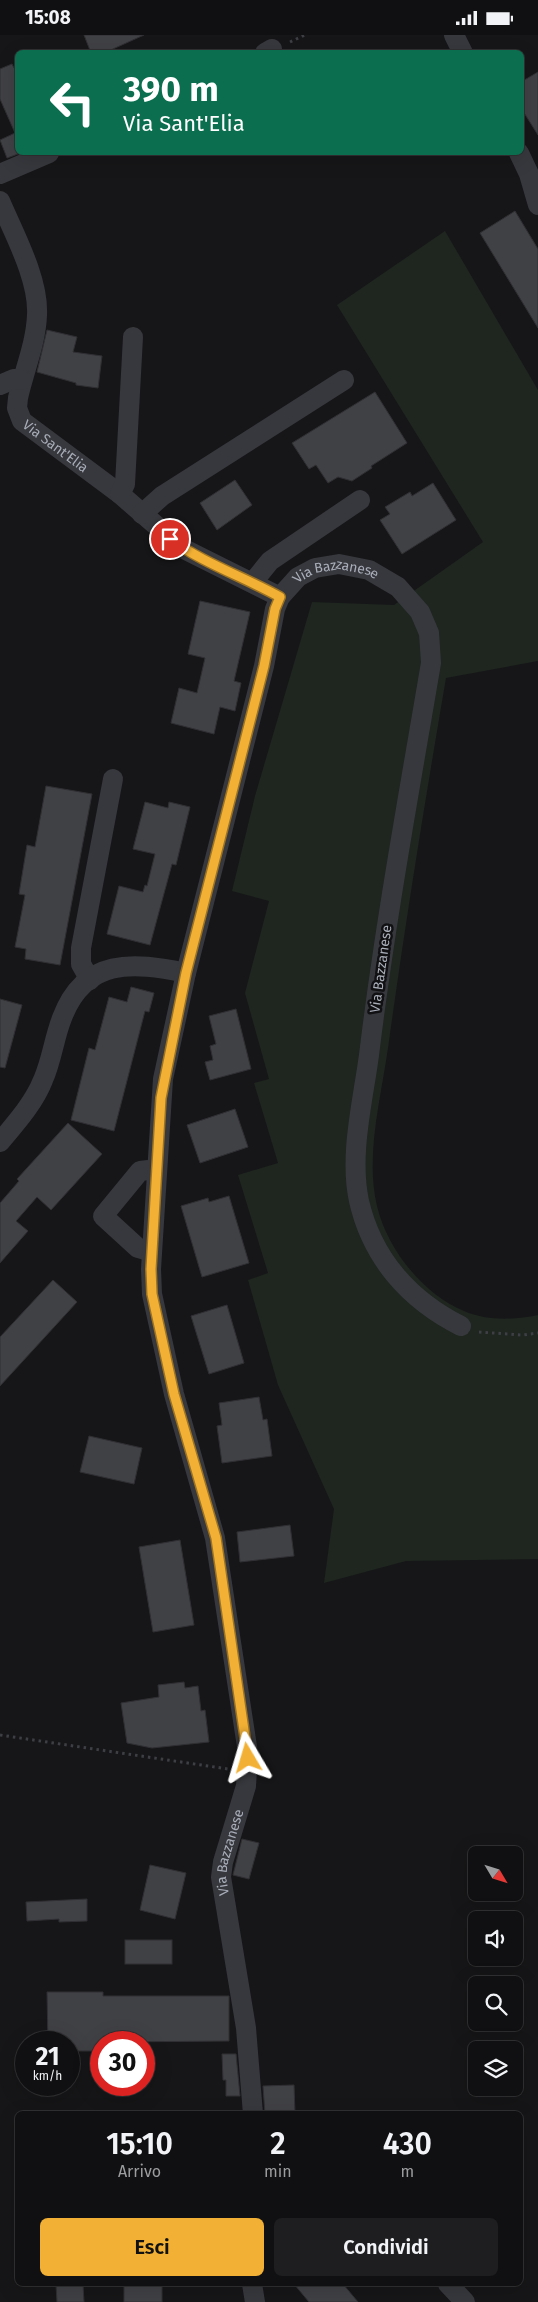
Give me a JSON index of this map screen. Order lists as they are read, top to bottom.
{
  "streets": {
    "street": ["Via Sant'Elia", "Via Bazzanese"]
  },
  "crossings": [
    ["Via Sant'Elia", "Via Bazzanese"]
  ],
  "north": "bottom right",
  "page": {
    "status": "15:08",
    "turn": ["390 m", "Via Sant'Elia"],
    "speed": "21 km/h",
    "limit": "30",
    "eta": [
      "15:10",
      "Arrivo",
      "2",
      "min",
      "430",
      "m"
    ],
    "buttons": ["Esci", "Condividi"]
  }
}
